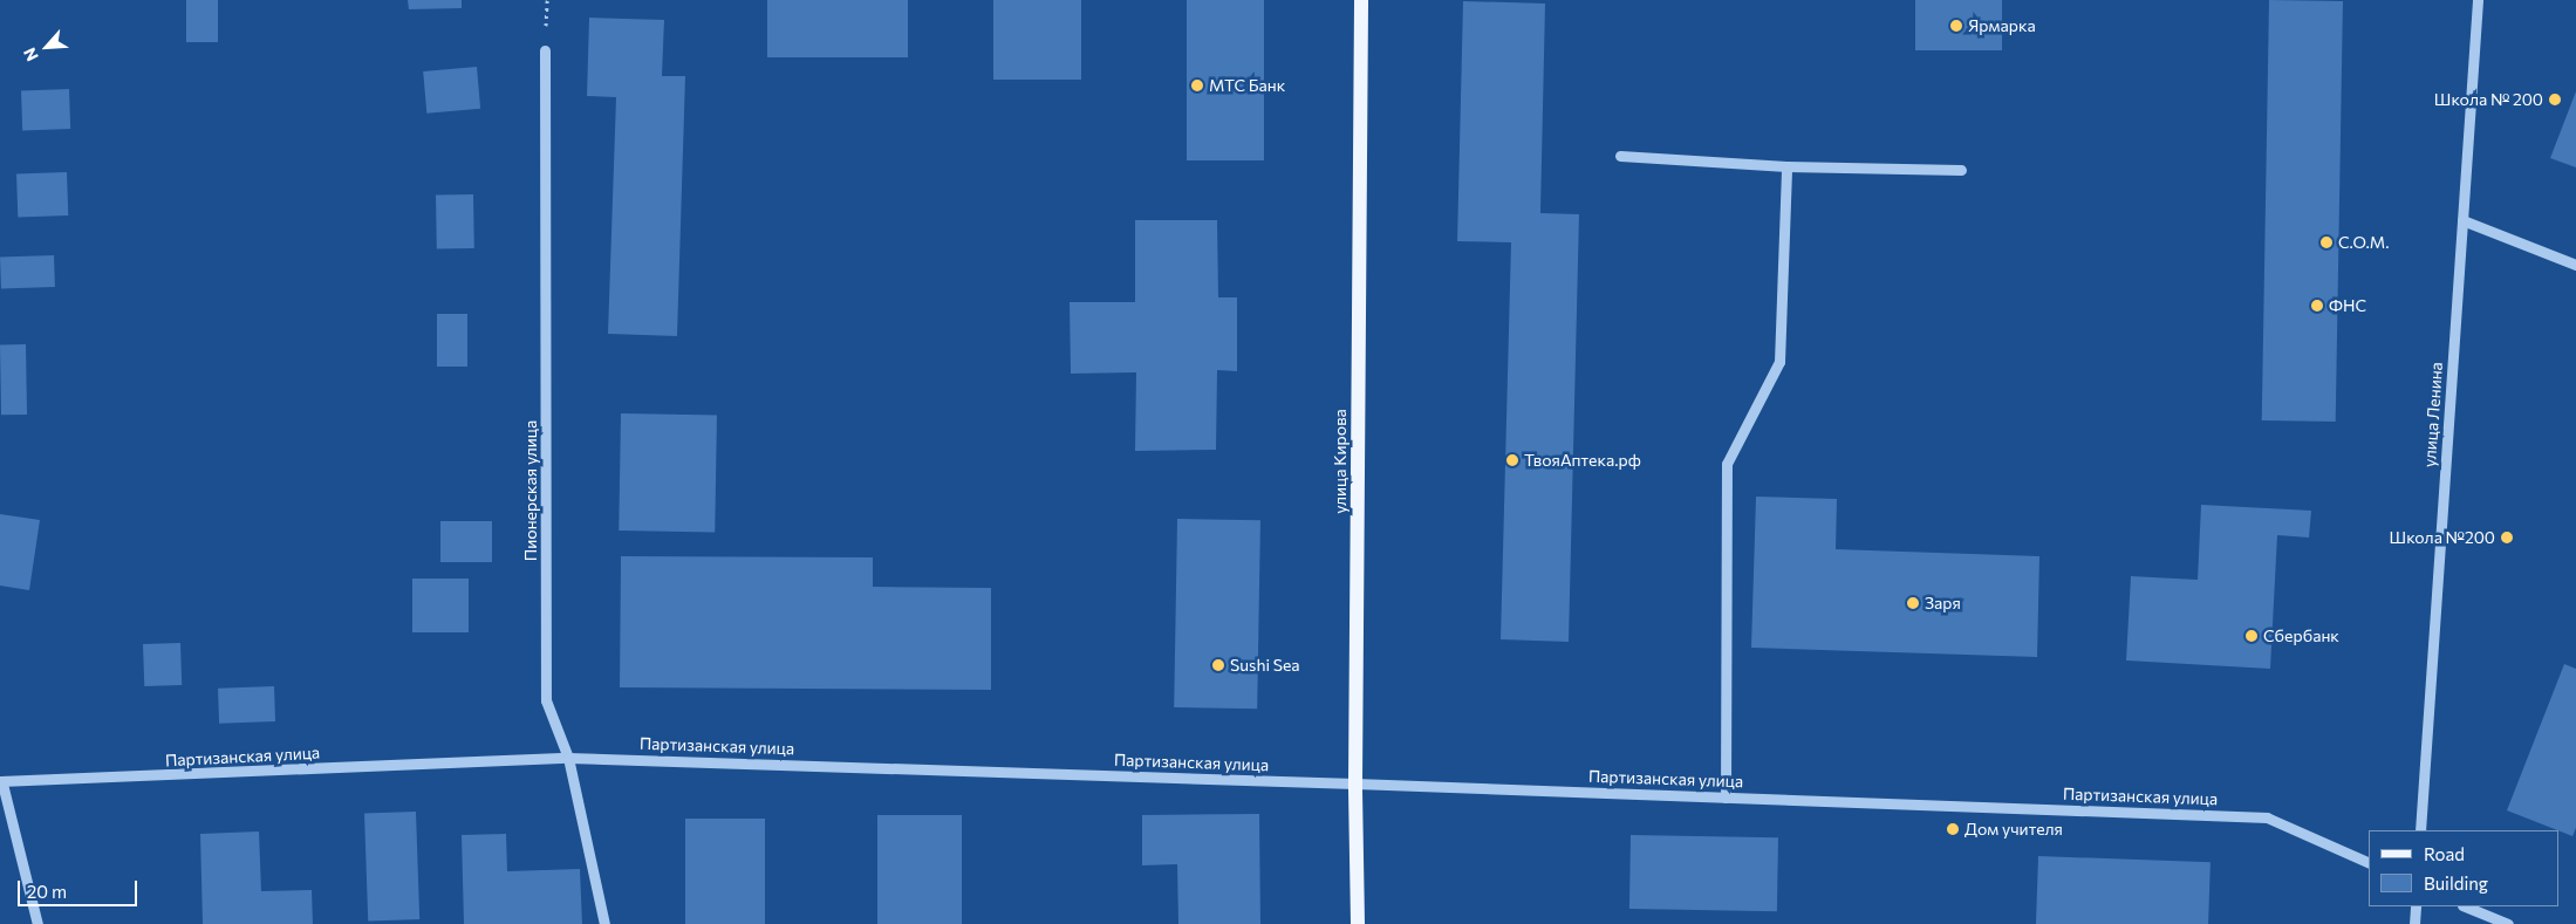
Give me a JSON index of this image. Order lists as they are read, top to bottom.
{
  "streets": {
    "main road": ["улица Кирова"],
    "street": ["улица Ленина", "Пионерская улица", "Партизанская улица"]
  },
  "crossings": [
    ["улица Кирова", "Партизанская улица"],
    ["Пионерская улица", "Партизанская улица"]
  ],
  "places": [
    "Ярмарка",
    "МТС Банк",
    "Школа № 200",
    "С.О.М.",
    "ФНС",
    "ТвояАптека.рф",
    "Школа №200",
    "Заря",
    "Сбербанк",
    "Sushi Sea",
    "Дом учителя"
  ],
  "legend": ["Road", "Building"],
  "scale_bar": "20 m",
  "north": "bottom left"
}
